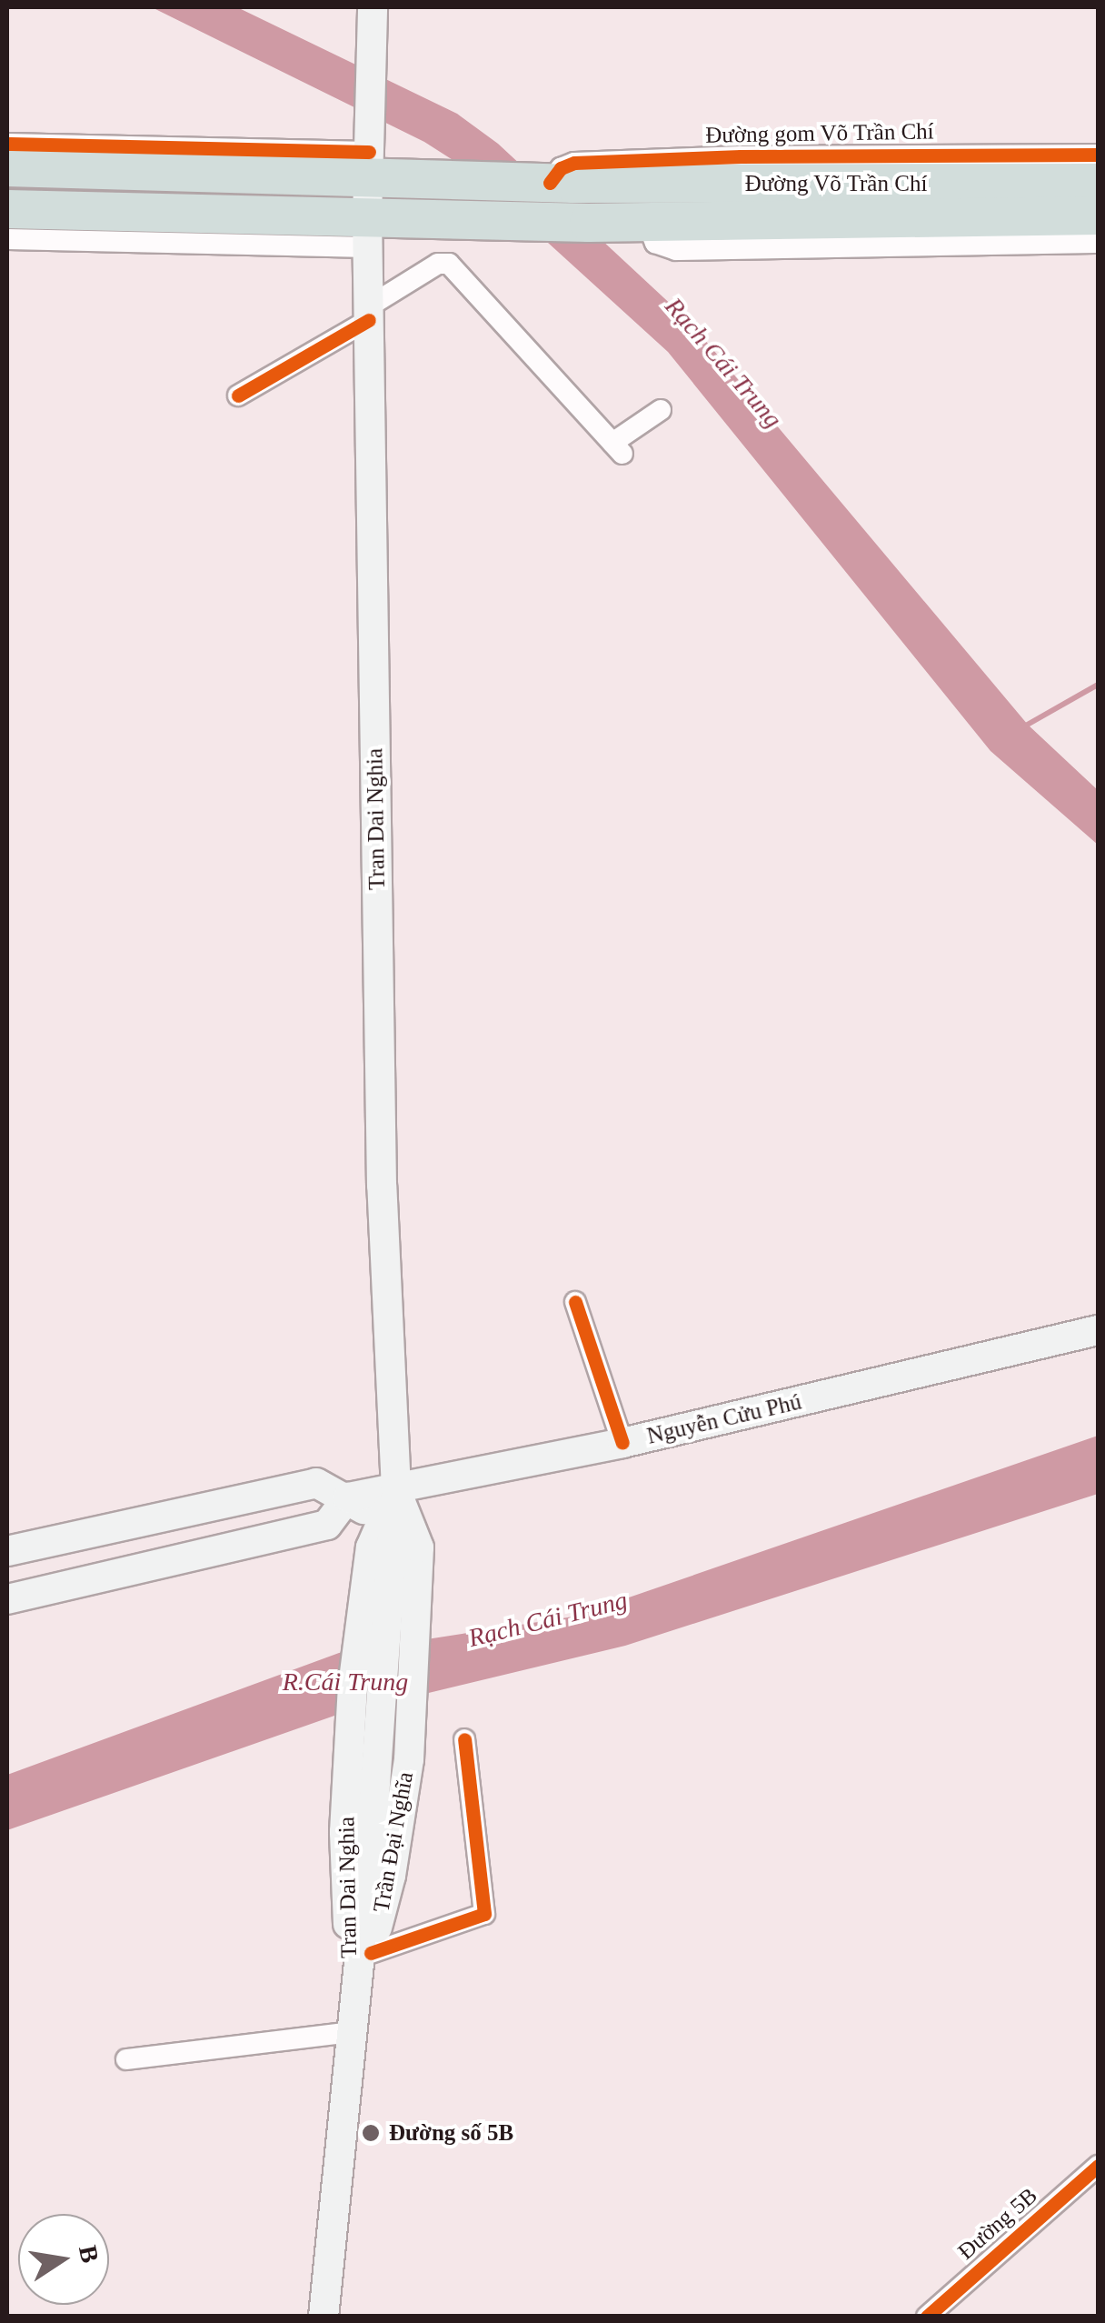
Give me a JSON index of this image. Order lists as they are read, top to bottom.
{
  "streets": {
    "highway": ["Đường Võ Trần Chí"],
    "main road": ["Tran Dai Nghia", "Nguyễn Cửu Phú", "Trần Đại Nghĩa"],
    "street": ["Đường gom Võ Trần Chí", "Đường 5B"]
  },
  "crossings": [
    ["Đường gom Võ Trần Chí", "Đường Võ Trần Chí"],
    ["Đường Võ Trần Chí", "Tran Dai Nghia"],
    ["Tran Dai Nghia", "Nguyễn Cửu Phú"],
    ["Tran Dai Nghia", "Trần Đại Nghĩa"]
  ],
  "water": ["Rạch Cái Trung", "R.Cái Trung"],
  "places": ["Đường số 5B"],
  "north": "right"
}
